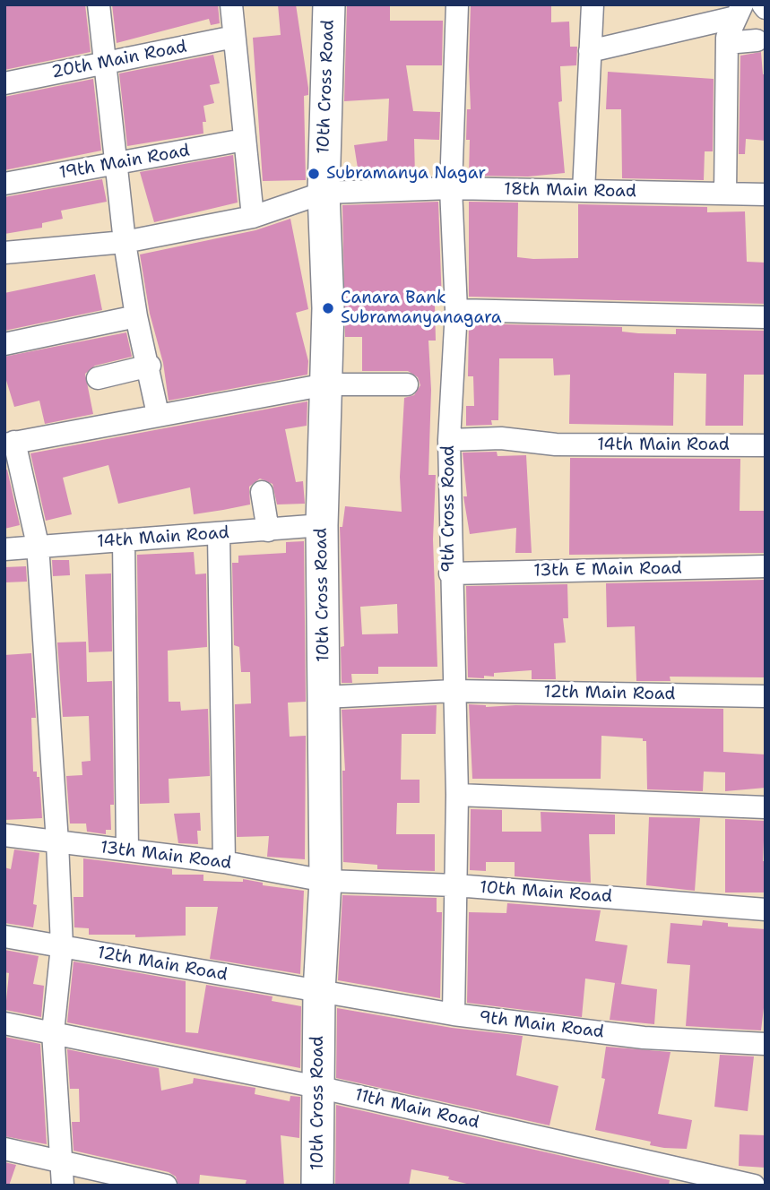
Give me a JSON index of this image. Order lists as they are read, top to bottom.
{
  "streets": {
    "street": [
      "20th Main Road",
      "10th Cross Road",
      "19th Main Road",
      "18th Main Road",
      "14th Main Road",
      "9th Cross Road",
      "13th E Main Road",
      "12th Main Road",
      "13th Main Road",
      "10th Main Road",
      "9th Main Road",
      "11th Main Road"
    ]
  },
  "crossings": [
    ["10th Cross Road", "18th Main Road"],
    ["10th Cross Road", "14th Main Road"],
    ["10th Cross Road", "12th Main Road"],
    ["10th Cross Road", "13th Main Road"],
    ["10th Cross Road", "10th Main Road"],
    ["10th Cross Road", "9th Main Road"],
    ["10th Cross Road", "11th Main Road"],
    ["18th Main Road", "9th Cross Road"],
    ["14th Main Road", "9th Cross Road"],
    ["9th Cross Road", "13th E Main Road"],
    ["9th Cross Road", "12th Main Road"],
    ["9th Cross Road", "10th Main Road"],
    ["9th Cross Road", "9th Main Road"],
    ["12th Main Road", "9th Main Road"],
    ["13th Main Road", "10th Main Road"]
  ],
  "places": ["Subramanya Nagar", "Canara Bank Subramanyanagara"]
}
